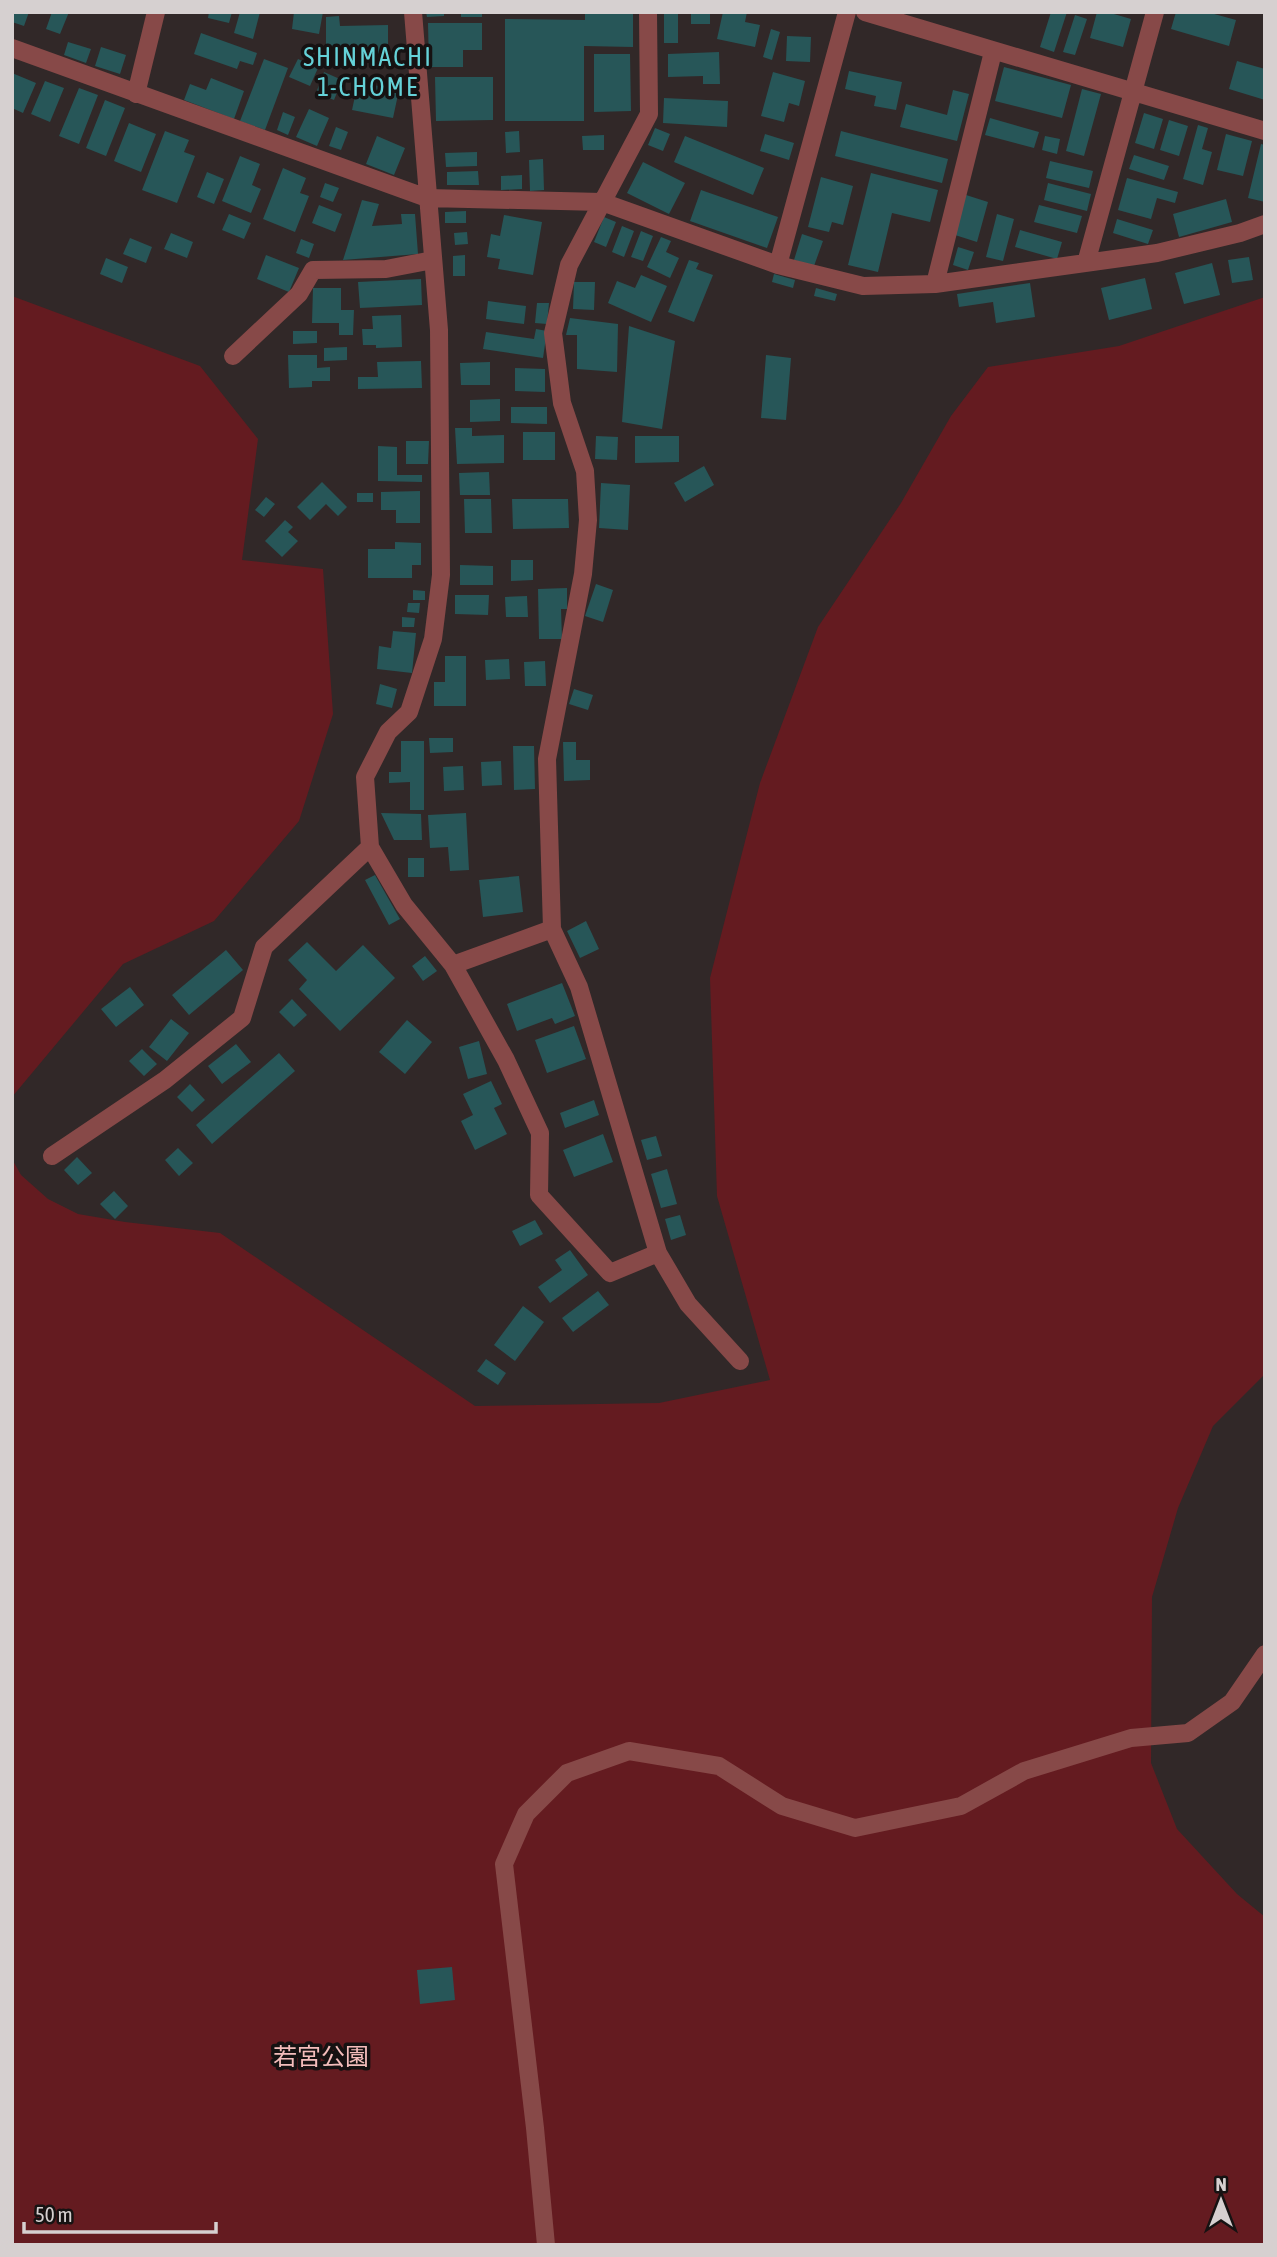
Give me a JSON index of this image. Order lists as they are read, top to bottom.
{
  "districts": ["SHINMACHI 1-CHOME"],
  "parks": ["若宮公園"],
  "scale_bar": "50 m",
  "north": "top"
}
